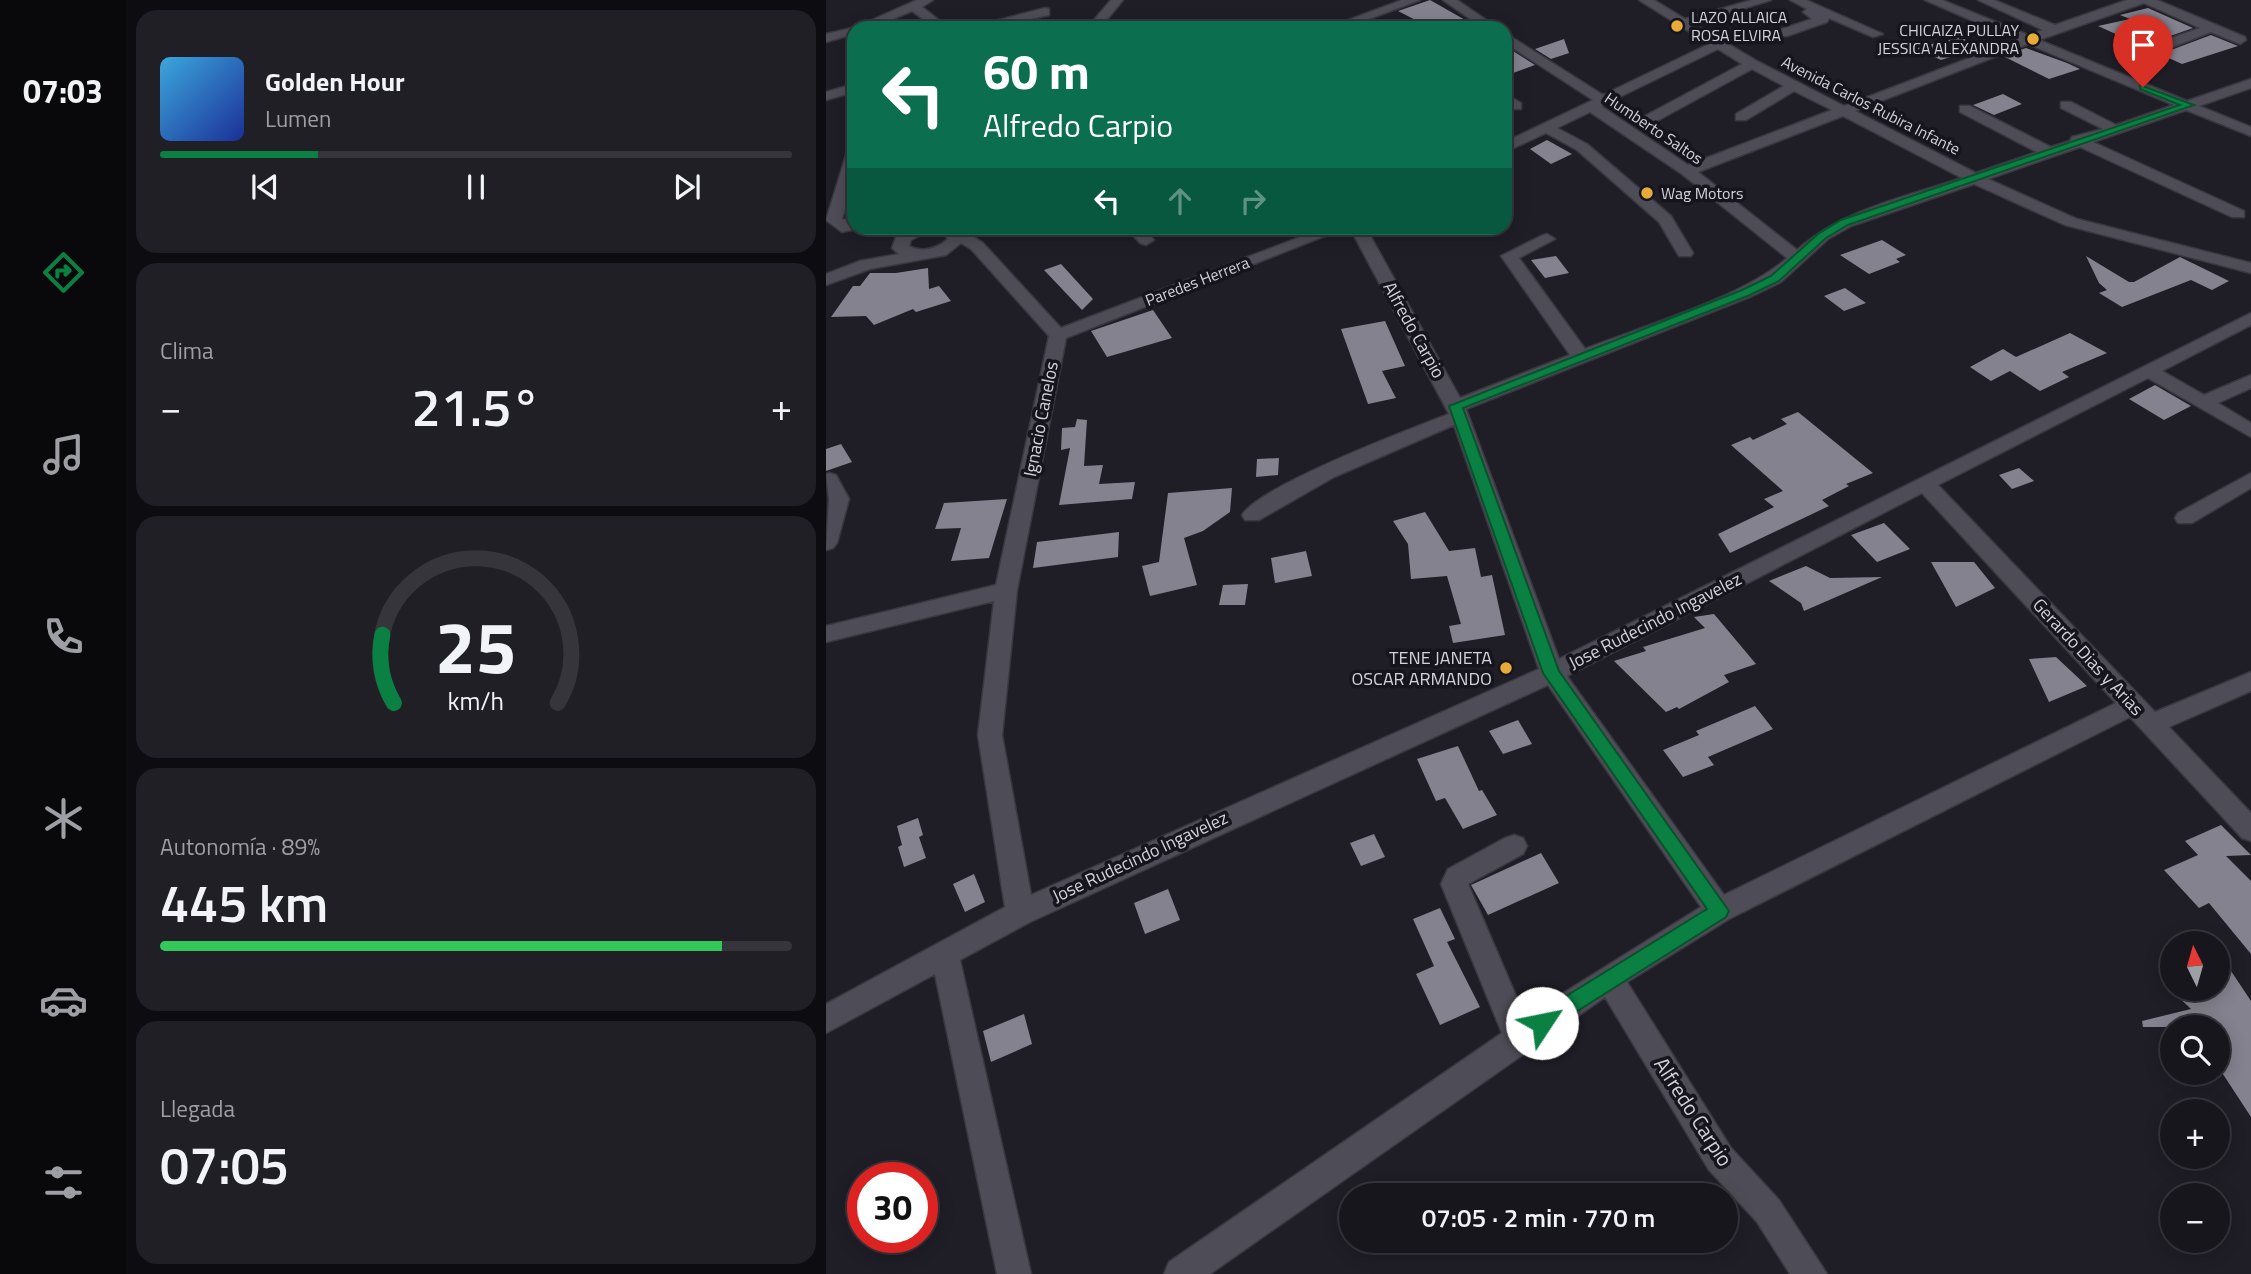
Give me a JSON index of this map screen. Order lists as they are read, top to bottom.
{
  "streets": {
    "street": [
      "Avenida Carlos Rubira Infante",
      "Humberto Saltos",
      "Paredes Herrera",
      "Alfredo Carpio",
      "Ignacio Canelos",
      "Jose Rudecindo Ingavelez",
      "Gerardo Dias y Arias"
    ]
  },
  "crossings": [
    ["Paredes Herrera", "Ignacio Canelos"],
    ["Alfredo Carpio", "Jose Rudecindo Ingavelez"],
    ["Ignacio Canelos", "Jose Rudecindo Ingavelez"],
    ["Jose Rudecindo Ingavelez", "Gerardo Dias y Arias"]
  ],
  "places": [
    "LAZO ALLAICA ROSA ELVIRA",
    "CHICAIZA PULLAY JESSICA ALEXANDRA",
    "Wag Motors",
    "TENE JANETA OSCAR ARMANDO"
  ],
  "north": "top",
  "page": {
    "tabs": "07:03",
    "turn": ["60 m", "Alfredo Carpio"],
    "song": ["Golden Hour", "Lumen"],
    "tile": [
      "Clima",
      ["Autonomía · 89%", "445 km"],
      ["Llegada", "07:05"]
    ],
    "heat": ["−", "21.5°", "+"],
    "map_buttons": ["+", "−"],
    "limit": "30",
    "trip": "07:05 · 2 min · 770 m",
    "gauge": ["25", "km/h"]
  }
}
